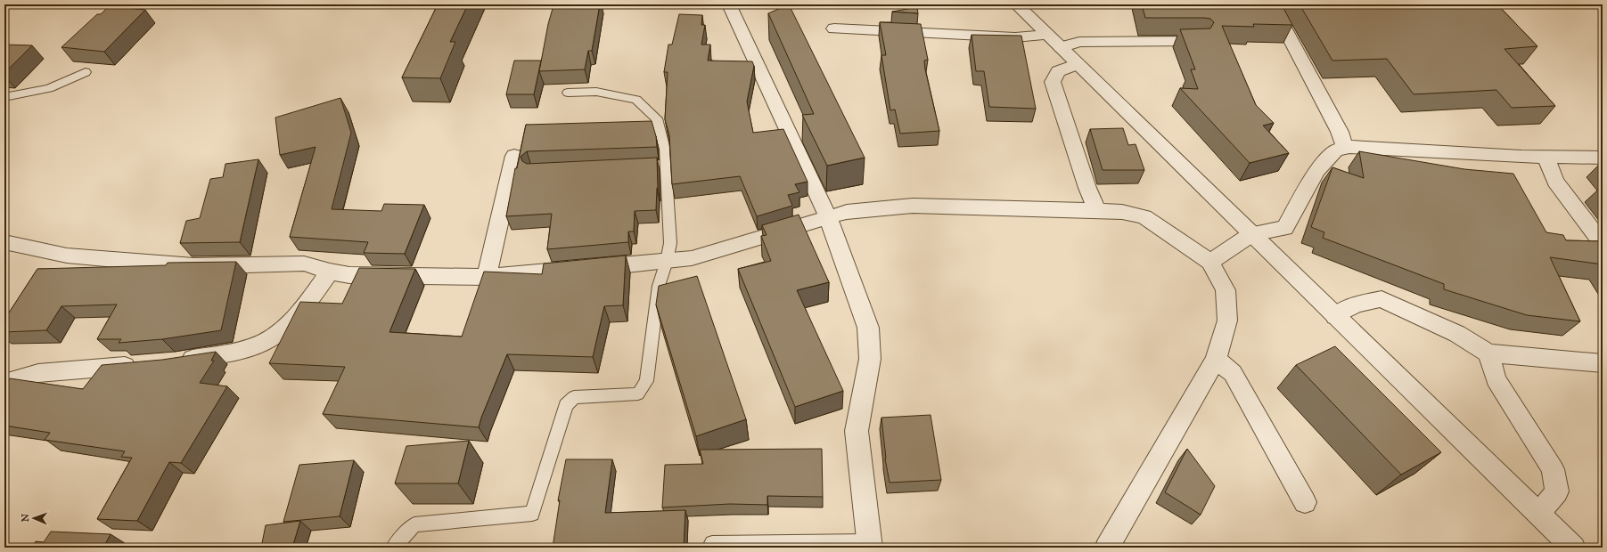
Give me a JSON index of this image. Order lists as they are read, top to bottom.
{
  "north": "left"
}
